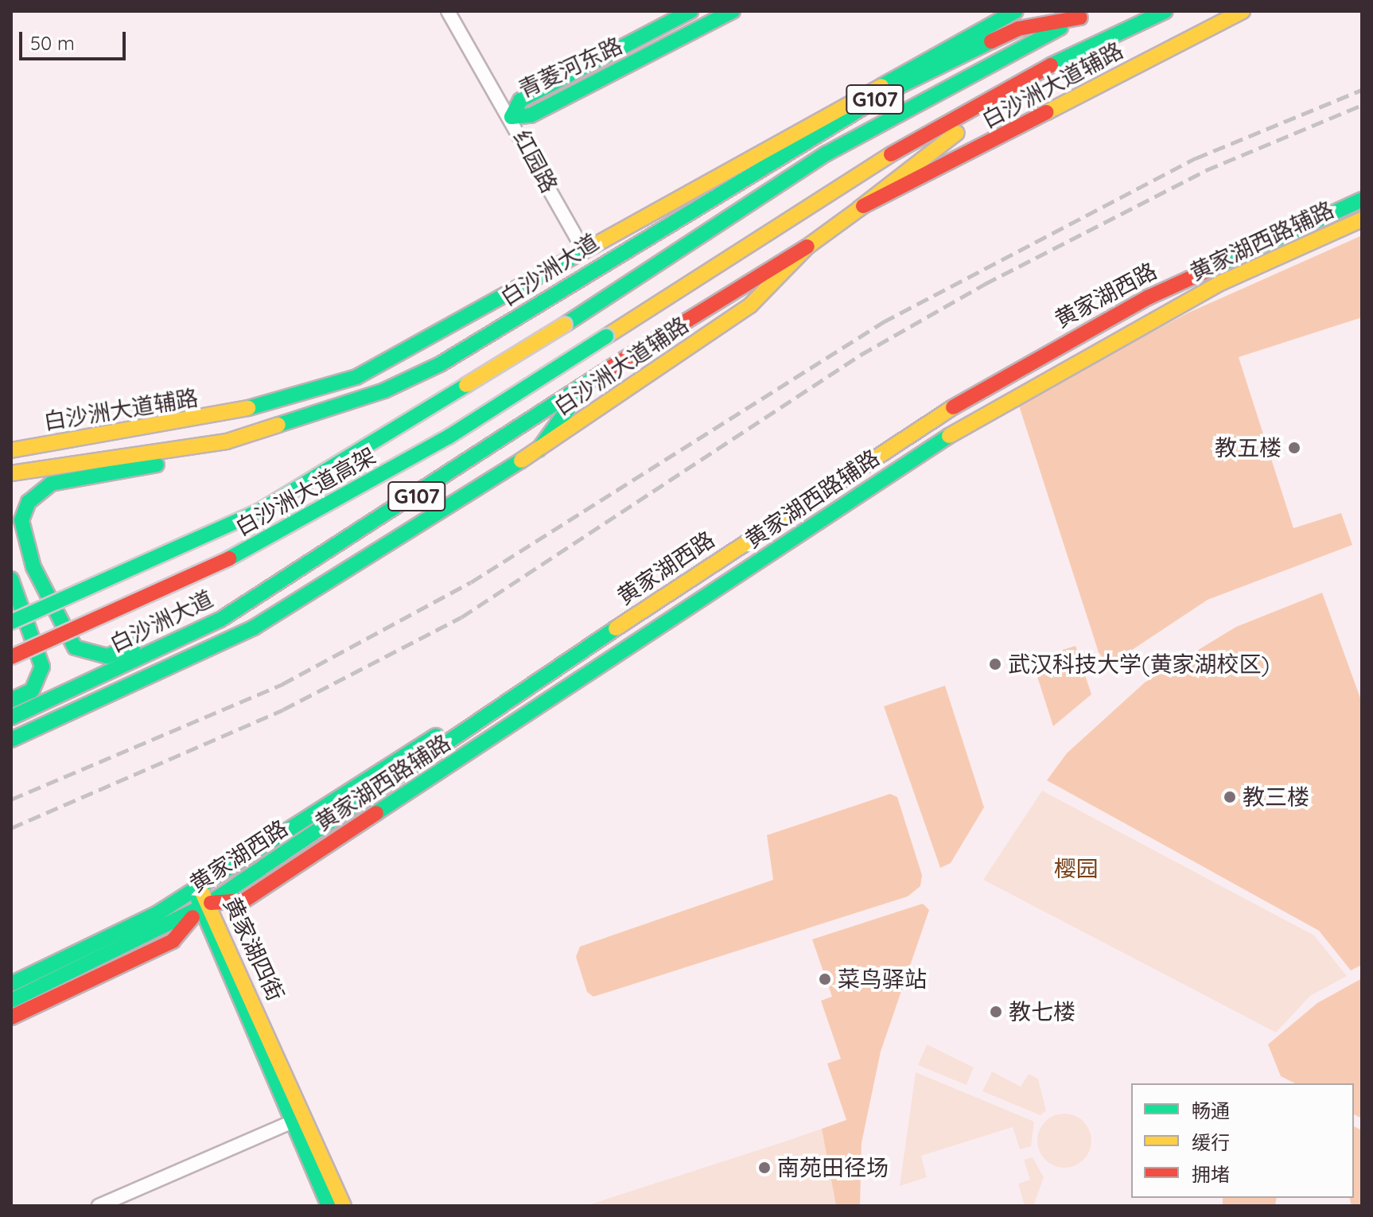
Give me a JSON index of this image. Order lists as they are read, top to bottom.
{
  "streets": {
    "main road": [
      "青菱河东路",
      "白沙洲大道辅路",
      "G107",
      "黄家湖西路辅路",
      "白沙洲大道",
      "黄家湖西路",
      "白沙洲大道高架",
      "黄家湖四街"
    ],
    "street": ["红园路"]
  },
  "crossings": [
    ["青菱河东路", "红园路"],
    ["白沙洲大道辅路", "红园路"],
    ["白沙洲大道辅路", "白沙洲大道"],
    ["黄家湖西路辅路", "黄家湖西路"],
    ["黄家湖西路辅路", "黄家湖四街"],
    ["白沙洲大道", "白沙洲大道高架"],
    ["黄家湖西路", "黄家湖四街"]
  ],
  "parks": ["樱园"],
  "places": [
    "教五楼",
    "武汉科技大学(黄家湖校区)",
    "教三楼",
    "菜鸟驿站",
    "教七楼",
    "南苑田径场"
  ],
  "legend": ["畅通", "缓行", "拥堵"],
  "scale_bar": "50 m"
}
